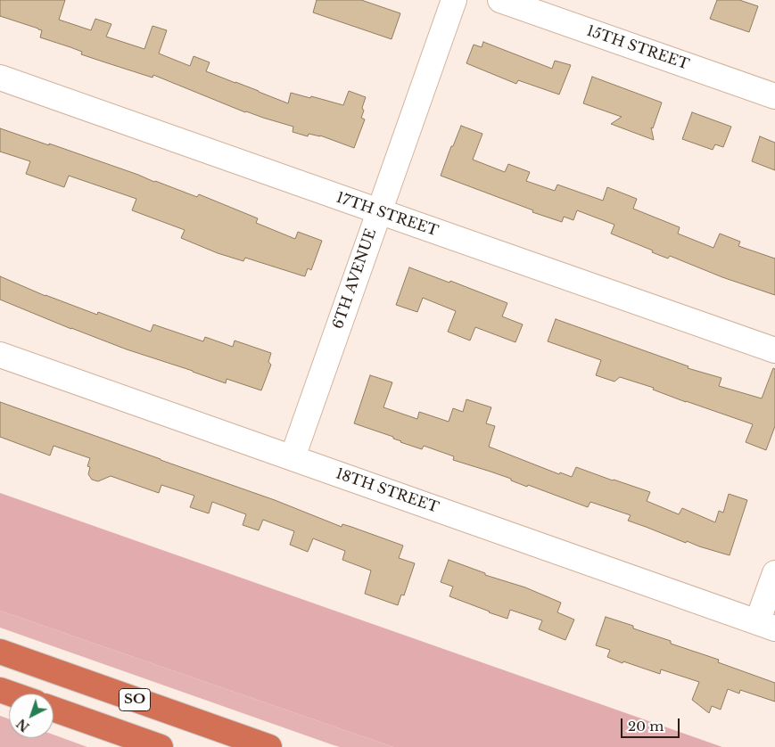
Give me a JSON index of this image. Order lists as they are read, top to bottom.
{
  "streets": {
    "highway": ["SO"],
    "street": [
      "15TH STREET",
      "17TH STREET",
      "6TH AVENUE",
      "18TH STREET"
    ]
  },
  "crossings": [
    ["17TH STREET", "6TH AVENUE"],
    ["6TH AVENUE", "18TH STREET"]
  ],
  "scale_bar": "20 m",
  "north": "bottom left"
}
